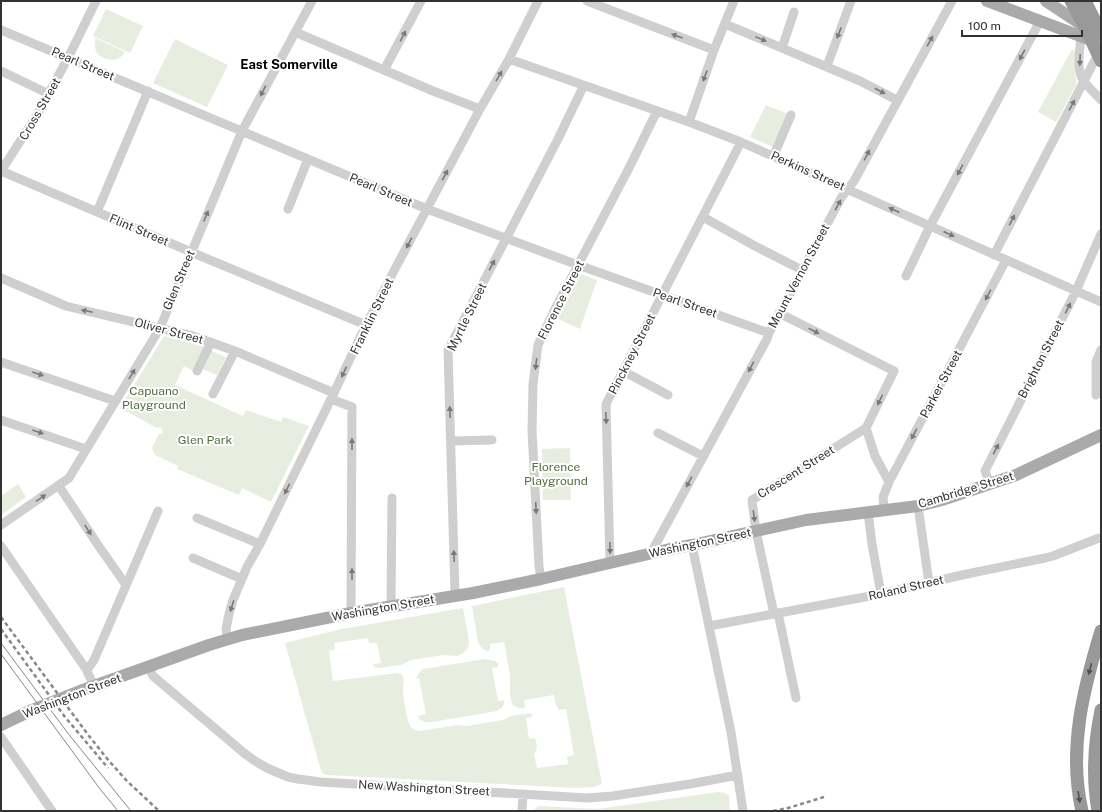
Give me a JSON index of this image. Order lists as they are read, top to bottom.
{
  "streets": {
    "main road": ["Cambridge Street", "Washington Street"],
    "street": [
      "Pearl Street",
      "Cross Street",
      "Perkins Street",
      "Flint Street",
      "Mount Vernon Street",
      "Glen Street",
      "Florence Street",
      "Franklin Street",
      "Myrtle Street",
      "Oliver Street",
      "Pinckney Street",
      "Brighton Street",
      "Parker Street",
      "Crescent Street",
      "Roland Street",
      "New Washington Street"
    ]
  },
  "crossings": [
    ["Pearl Street", "Cross Street"],
    ["Pearl Street", "Mount Vernon Street"],
    ["Pearl Street", "Glen Street"],
    ["Pearl Street", "Florence Street"],
    ["Pearl Street", "Franklin Street"],
    ["Pearl Street", "Myrtle Street"],
    ["Pearl Street", "Pinckney Street"],
    ["Cross Street", "Flint Street"],
    ["Perkins Street", "Mount Vernon Street"],
    ["Perkins Street", "Florence Street"],
    ["Perkins Street", "Franklin Street"],
    ["Perkins Street", "Myrtle Street"],
    ["Perkins Street", "Pinckney Street"],
    ["Perkins Street", "Brighton Street"],
    ["Perkins Street", "Parker Street"],
    ["Flint Street", "Glen Street"],
    ["Flint Street", "Franklin Street"],
    ["Mount Vernon Street", "Washington Street"],
    ["Glen Street", "Oliver Street"],
    ["Florence Street", "Washington Street"],
    ["Franklin Street", "Oliver Street"],
    ["Franklin Street", "Washington Street"],
    ["Myrtle Street", "Washington Street"],
    ["Oliver Street", "Washington Street"],
    ["Pinckney Street", "Washington Street"],
    ["Brighton Street", "Cambridge Street"],
    ["Parker Street", "Cambridge Street"],
    ["Crescent Street", "Washington Street"],
    ["Crescent Street", "Roland Street"],
    ["Cambridge Street", "Washington Street"],
    ["Washington Street", "New Washington Street"]
  ],
  "one_way": [
    "Florence Street",
    "Myrtle Street",
    "Oliver Street",
    "Pinckney Street",
    "Brighton Street",
    "Parker Street",
    "Crescent Street"
  ],
  "districts": ["East Somerville"],
  "parks": ["Capuano Playground", "Glen Park", "Florence Playground"],
  "scale_bar": "100 m"
}
